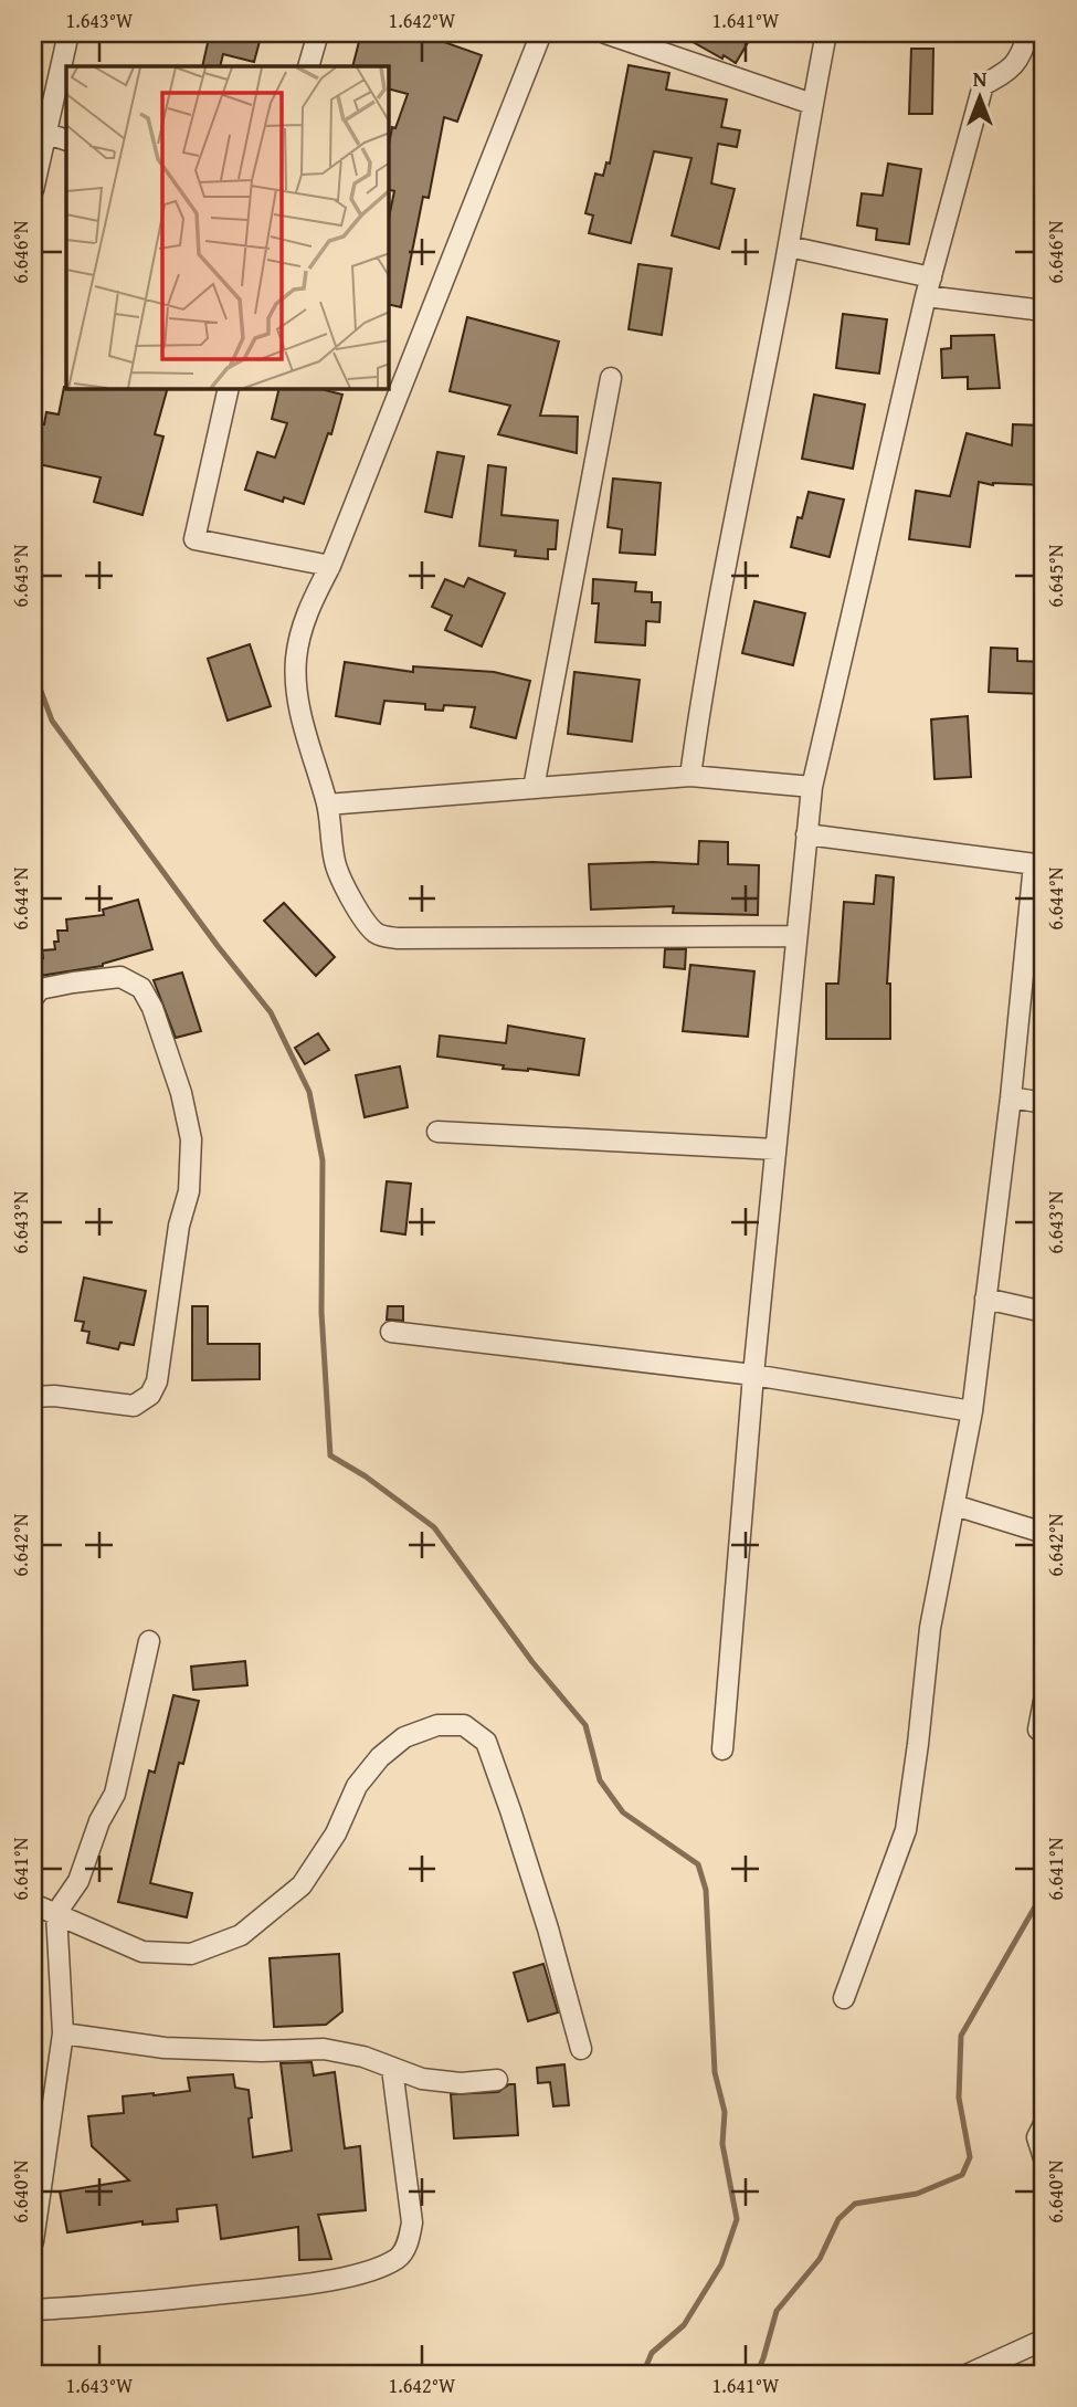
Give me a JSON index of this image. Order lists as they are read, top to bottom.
{
  "north": "top",
  "coordinates": [
    "1.643°W",
    "1.642°W",
    "1.641°W",
    "6.646°N",
    "6.645°N",
    "6.644°N",
    "6.643°N",
    "6.642°N",
    "6.641°N",
    "6.640°N"
  ]
}
